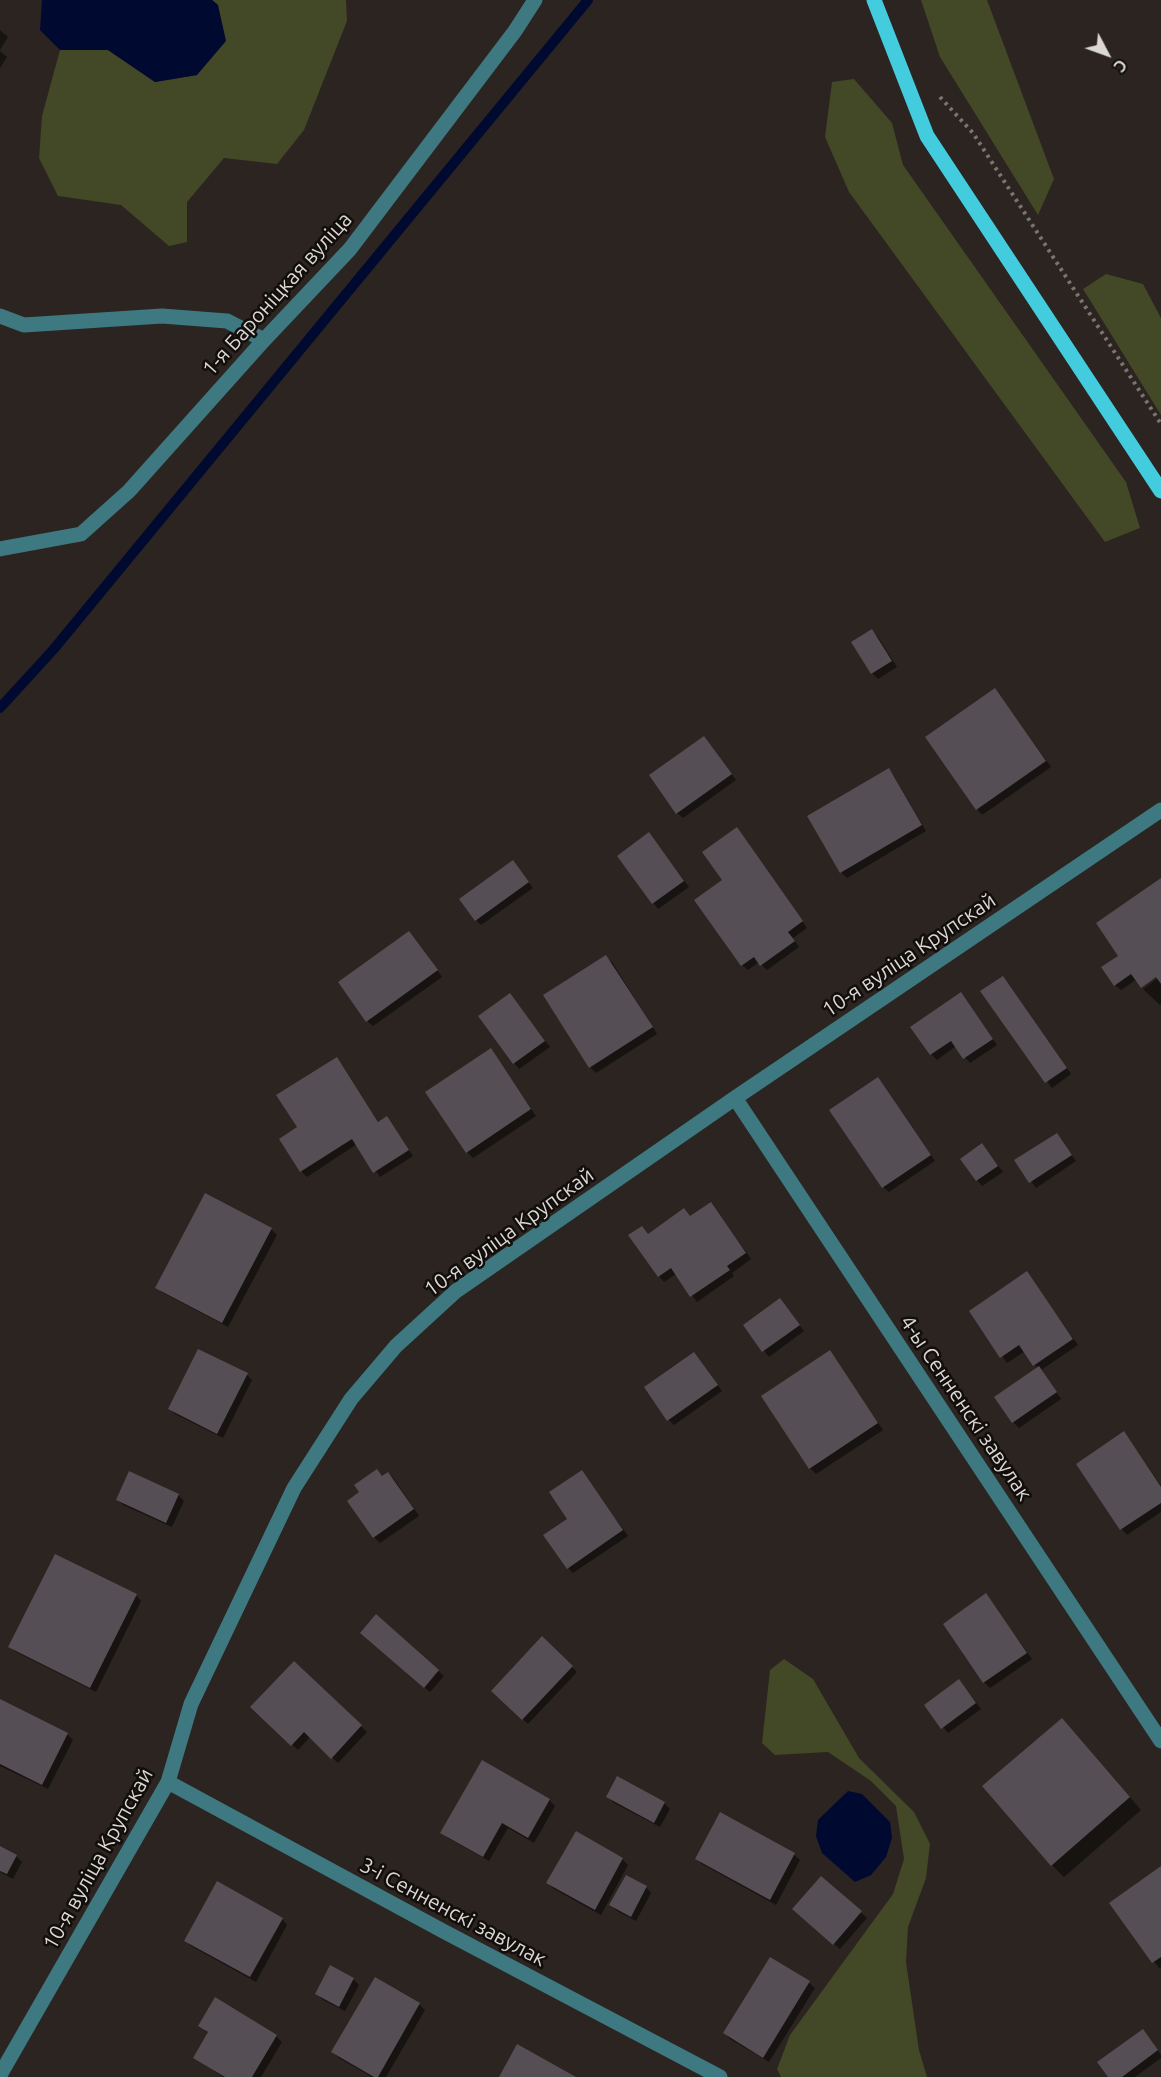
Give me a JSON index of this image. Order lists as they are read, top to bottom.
{
  "streets": {
    "street": [
      "1-я Бароніцкая вуліца",
      "10-я вуліца Крупскай",
      "4-ы Сенненскі завулак",
      "3-і Сенненскі завулак"
    ]
  },
  "crossings": [
    ["10-я вуліца Крупскай", "4-ы Сенненскі завулак"],
    ["10-я вуліца Крупскай", "3-і Сенненскі завулак"]
  ],
  "north": "bottom right"
}
